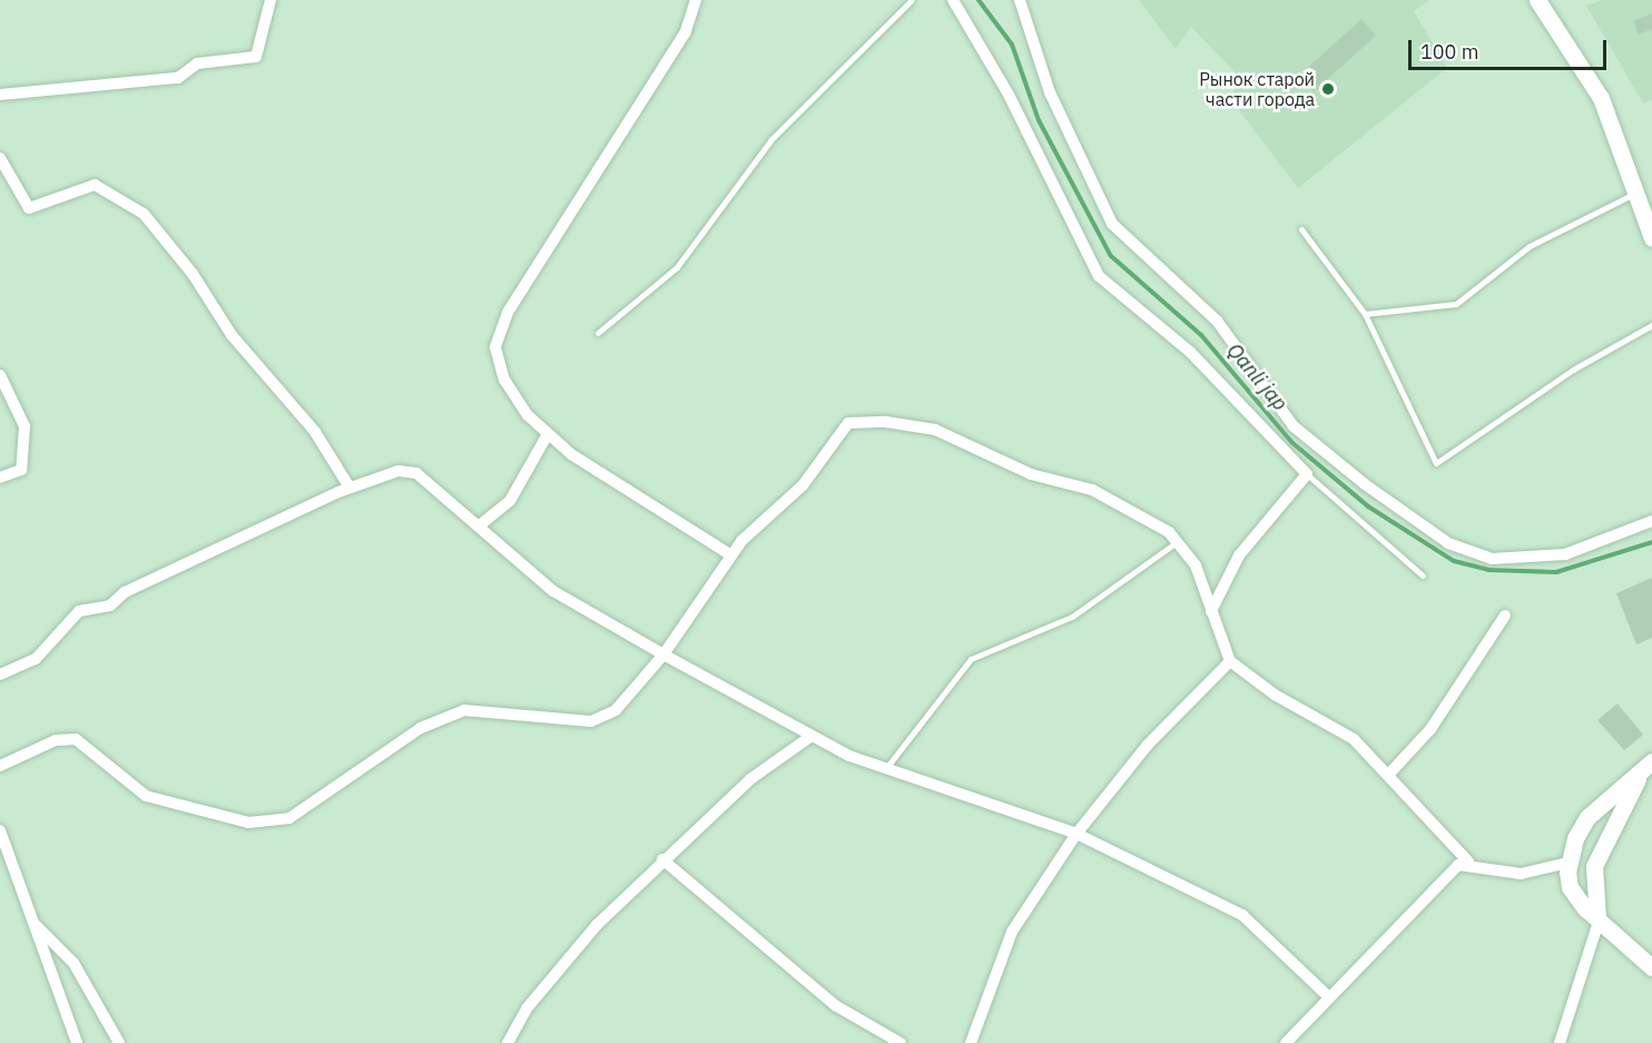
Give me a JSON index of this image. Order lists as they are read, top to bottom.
{
  "water": ["Qanli jap"],
  "places": ["Рынок старой части города"],
  "scale_bar": "100 m"
}
